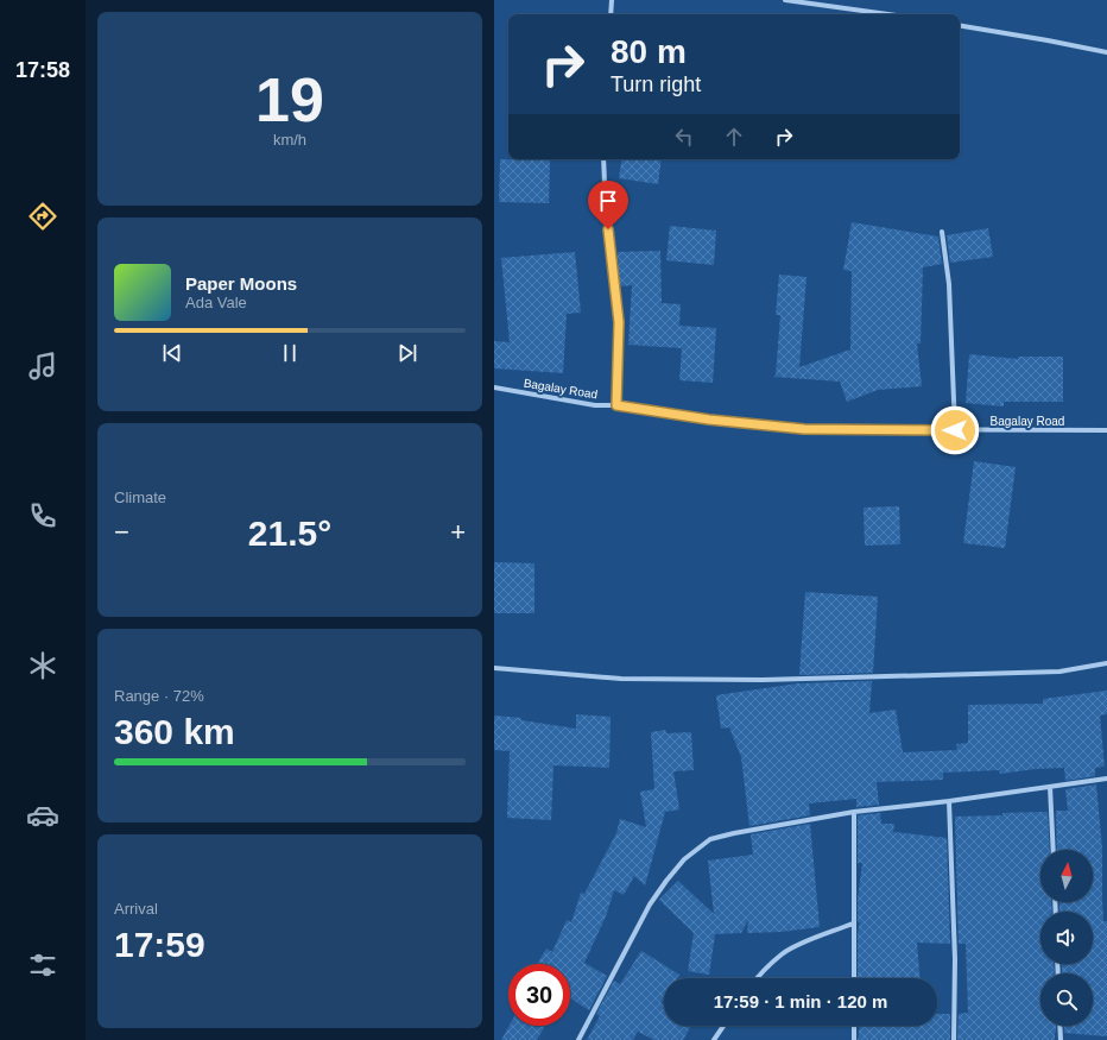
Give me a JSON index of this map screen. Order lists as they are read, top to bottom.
{
  "streets": {
    "street": ["Bagalay Road"]
  },
  "north": "top",
  "page": {
    "tabs": "17:58",
    "tile": [
      ["19", "km/h"],
      "Climate",
      ["Range · 72%", "360 km"],
      ["Arrival", "17:59"]
    ],
    "turn": ["80 m", "Turn right"],
    "song": ["Paper Moons", "Ada Vale"],
    "heat": ["−", "21.5°", "+"],
    "limit": "30",
    "trip": "17:59 · 1 min · 120 m"
  }
}
